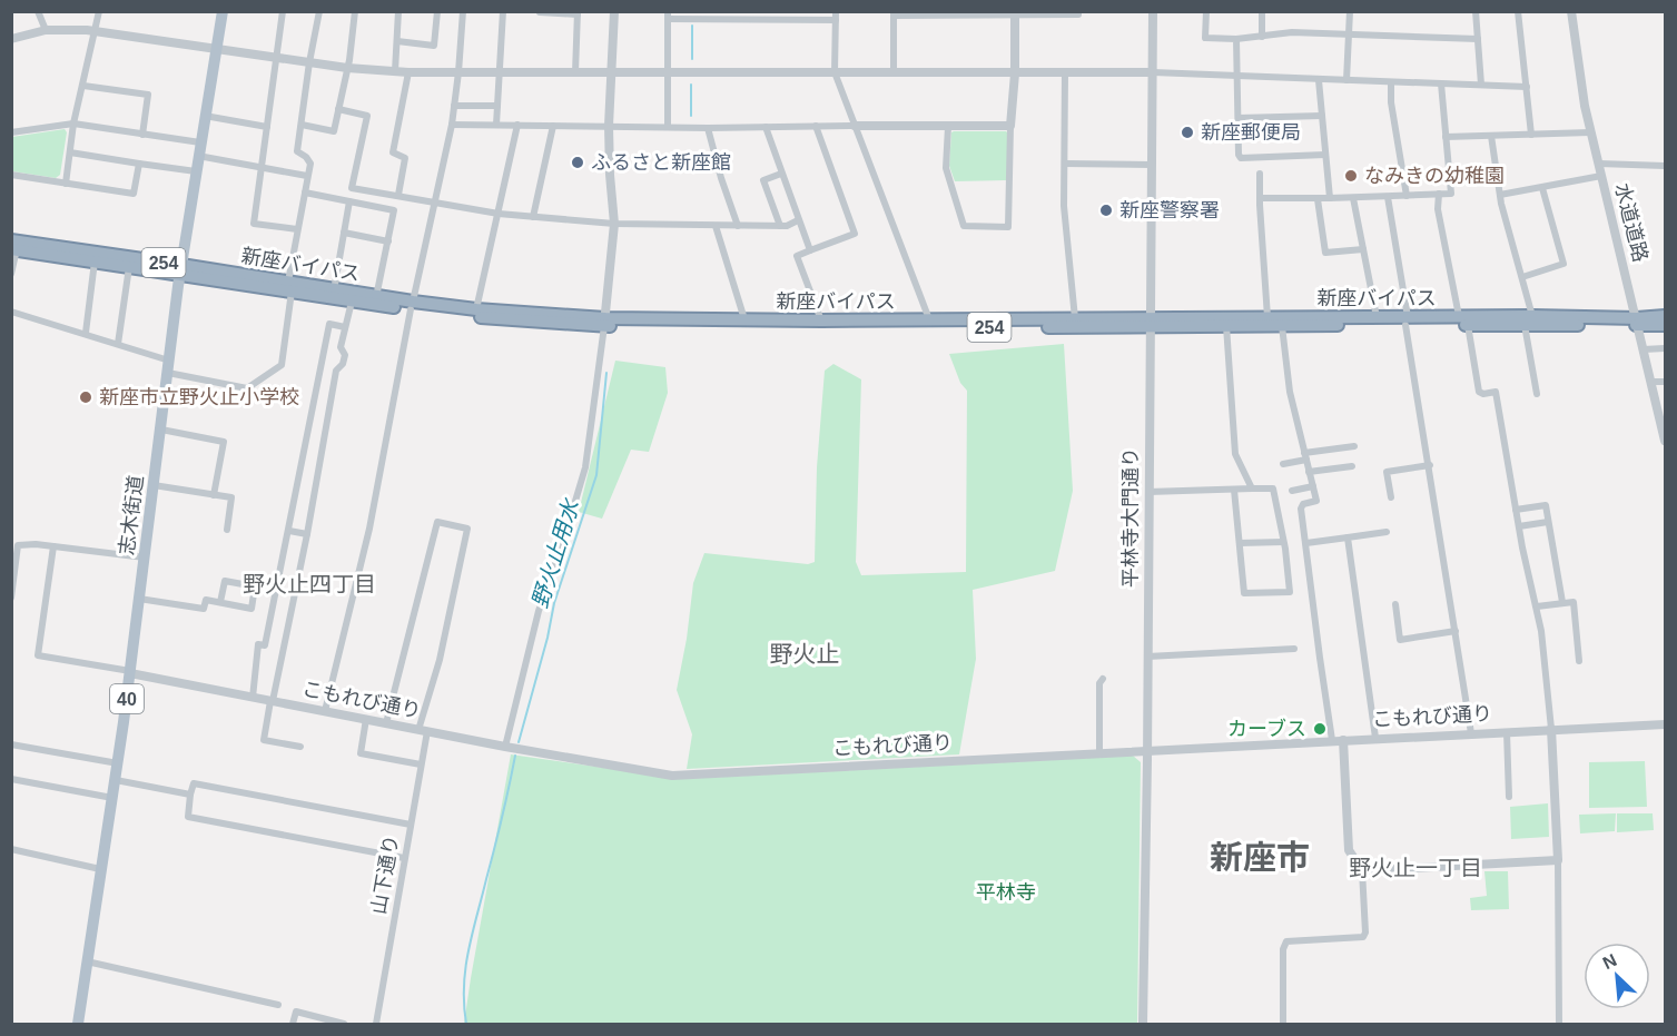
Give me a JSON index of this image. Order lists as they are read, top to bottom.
{
  "streets": {
    "highway": ["254", "新座バイパス"],
    "main road": ["志木街道", "40"],
    "street": [
      "水道道路",
      "平林寺大門通り",
      "こもれび通り",
      "山下通り"
    ]
  },
  "crossings": [
    ["水道道路", "新座バイパス"],
    ["新座バイパス", "志木街道"],
    ["新座バイパス", "平林寺大門通り"],
    ["志木街道", "こもれび通り"],
    ["平林寺大門通り", "こもれび通り"],
    ["こもれび通り", "山下通り"]
  ],
  "districts": [
    "野火止四丁目",
    "野火止",
    "新座市",
    "野火止一丁目"
  ],
  "water": ["野火止用水"],
  "parks": ["平林寺"],
  "places": [
    "新座郵便局",
    "ふるさと新座館",
    "なみきの幼稚園",
    "新座警察署",
    "新座市立野火止小学校",
    "カーブス"
  ],
  "north": "top left"
}
